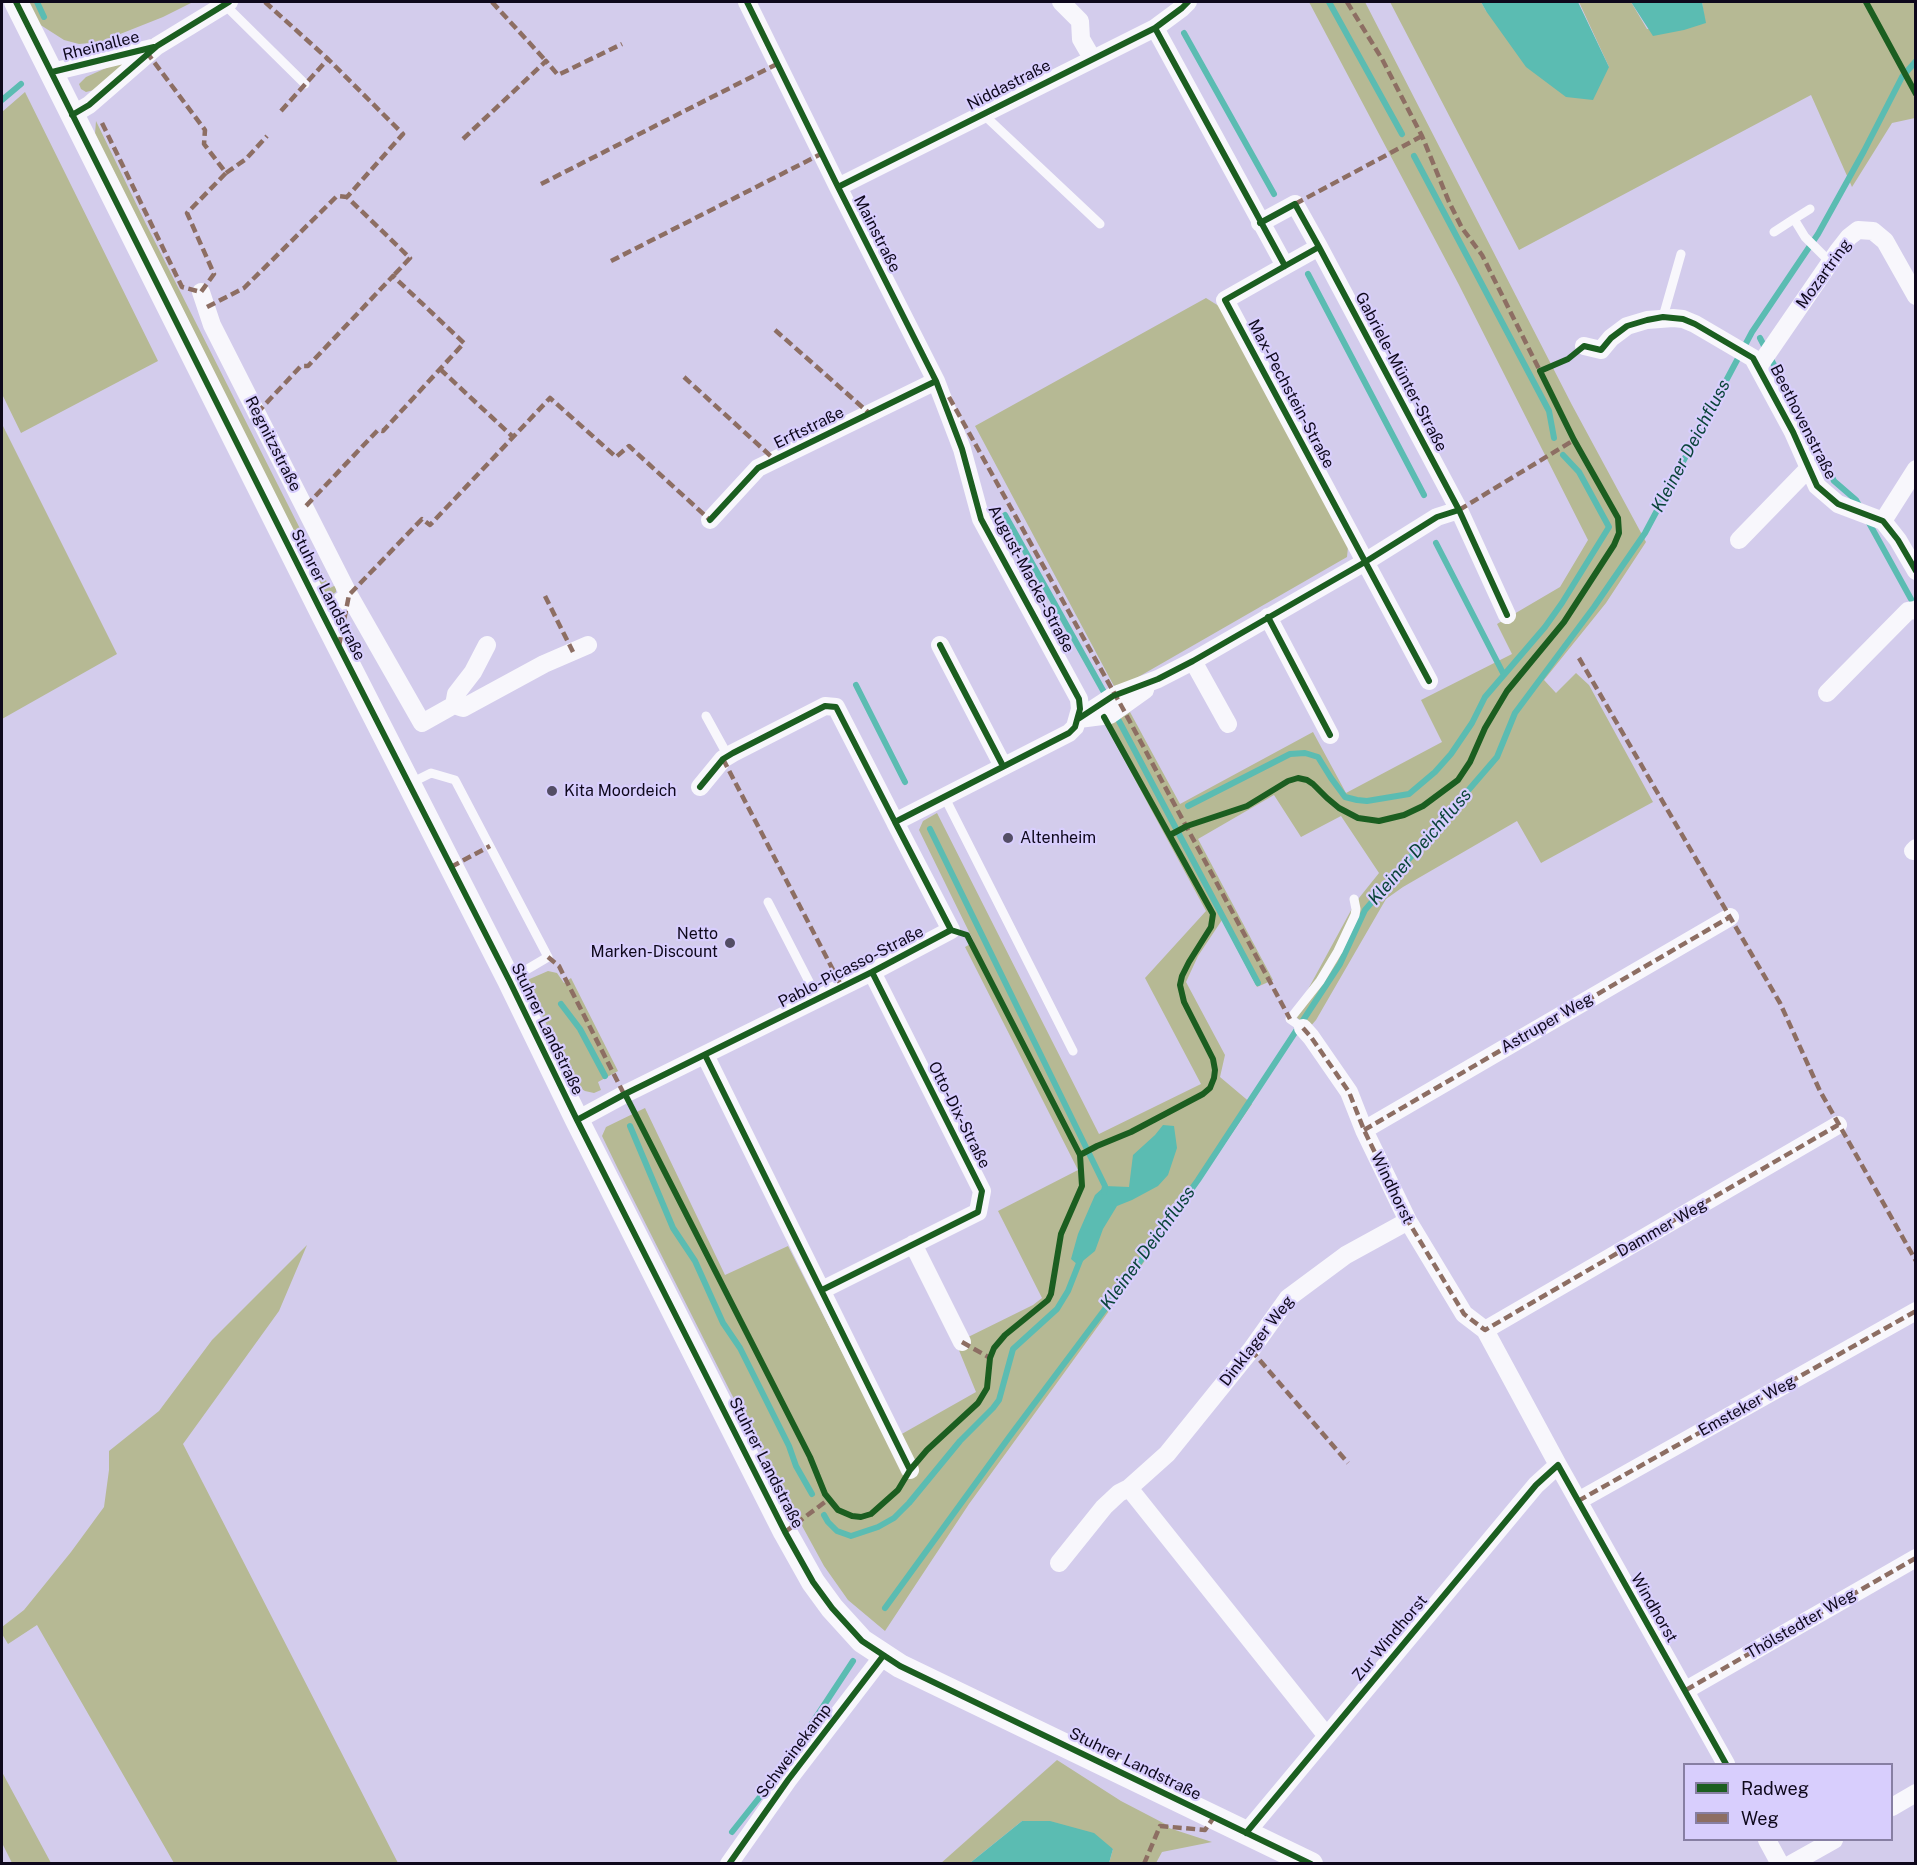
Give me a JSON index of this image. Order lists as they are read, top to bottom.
{
  "streets": {
    "main road": ["Stuhrer Landstraße"],
    "street": [
      "Rheinallee",
      "Niddastraße",
      "Mainstraße",
      "Mozartring",
      "Gabriele-Münter-Straße",
      "Max-Pechstein-Straße",
      "Beethovenstraße",
      "Erftstraße",
      "Regnitzstraße",
      "August-Macke-Straße",
      "Pablo-Picasso-Straße",
      "Astruper Weg",
      "Otto-Dix-Straße",
      "Windhorst",
      "Dammer Weg",
      "Dinklager Weg",
      "Emsteker Weg",
      "Thölstedter Weg",
      "Zur Windhorst",
      "Schweinekamp"
    ]
  },
  "crossings": [
    ["Rheinallee", "Stuhrer Landstraße"],
    ["Niddastraße", "Mainstraße"],
    ["Mainstraße", "Erftstraße"],
    ["Mainstraße", "August-Macke-Straße"],
    ["Mozartring", "Beethovenstraße"],
    ["Erftstraße", "August-Macke-Straße"],
    ["Stuhrer Landstraße", "Pablo-Picasso-Straße"],
    ["Stuhrer Landstraße", "Zur Windhorst"],
    ["Stuhrer Landstraße", "Schweinekamp"],
    ["Pablo-Picasso-Straße", "Otto-Dix-Straße"],
    ["Astruper Weg", "Windhorst"],
    ["Windhorst", "Dammer Weg"],
    ["Windhorst", "Dinklager Weg"],
    ["Windhorst", "Emsteker Weg"],
    ["Windhorst", "Thölstedter Weg"],
    ["Windhorst", "Zur Windhorst"]
  ],
  "water": ["Kleiner Deichfluss"],
  "places": ["Kita Moordeich", "Altenheim", "Netto Marken-Discount"],
  "legend": ["Radweg", "Weg"]
}
